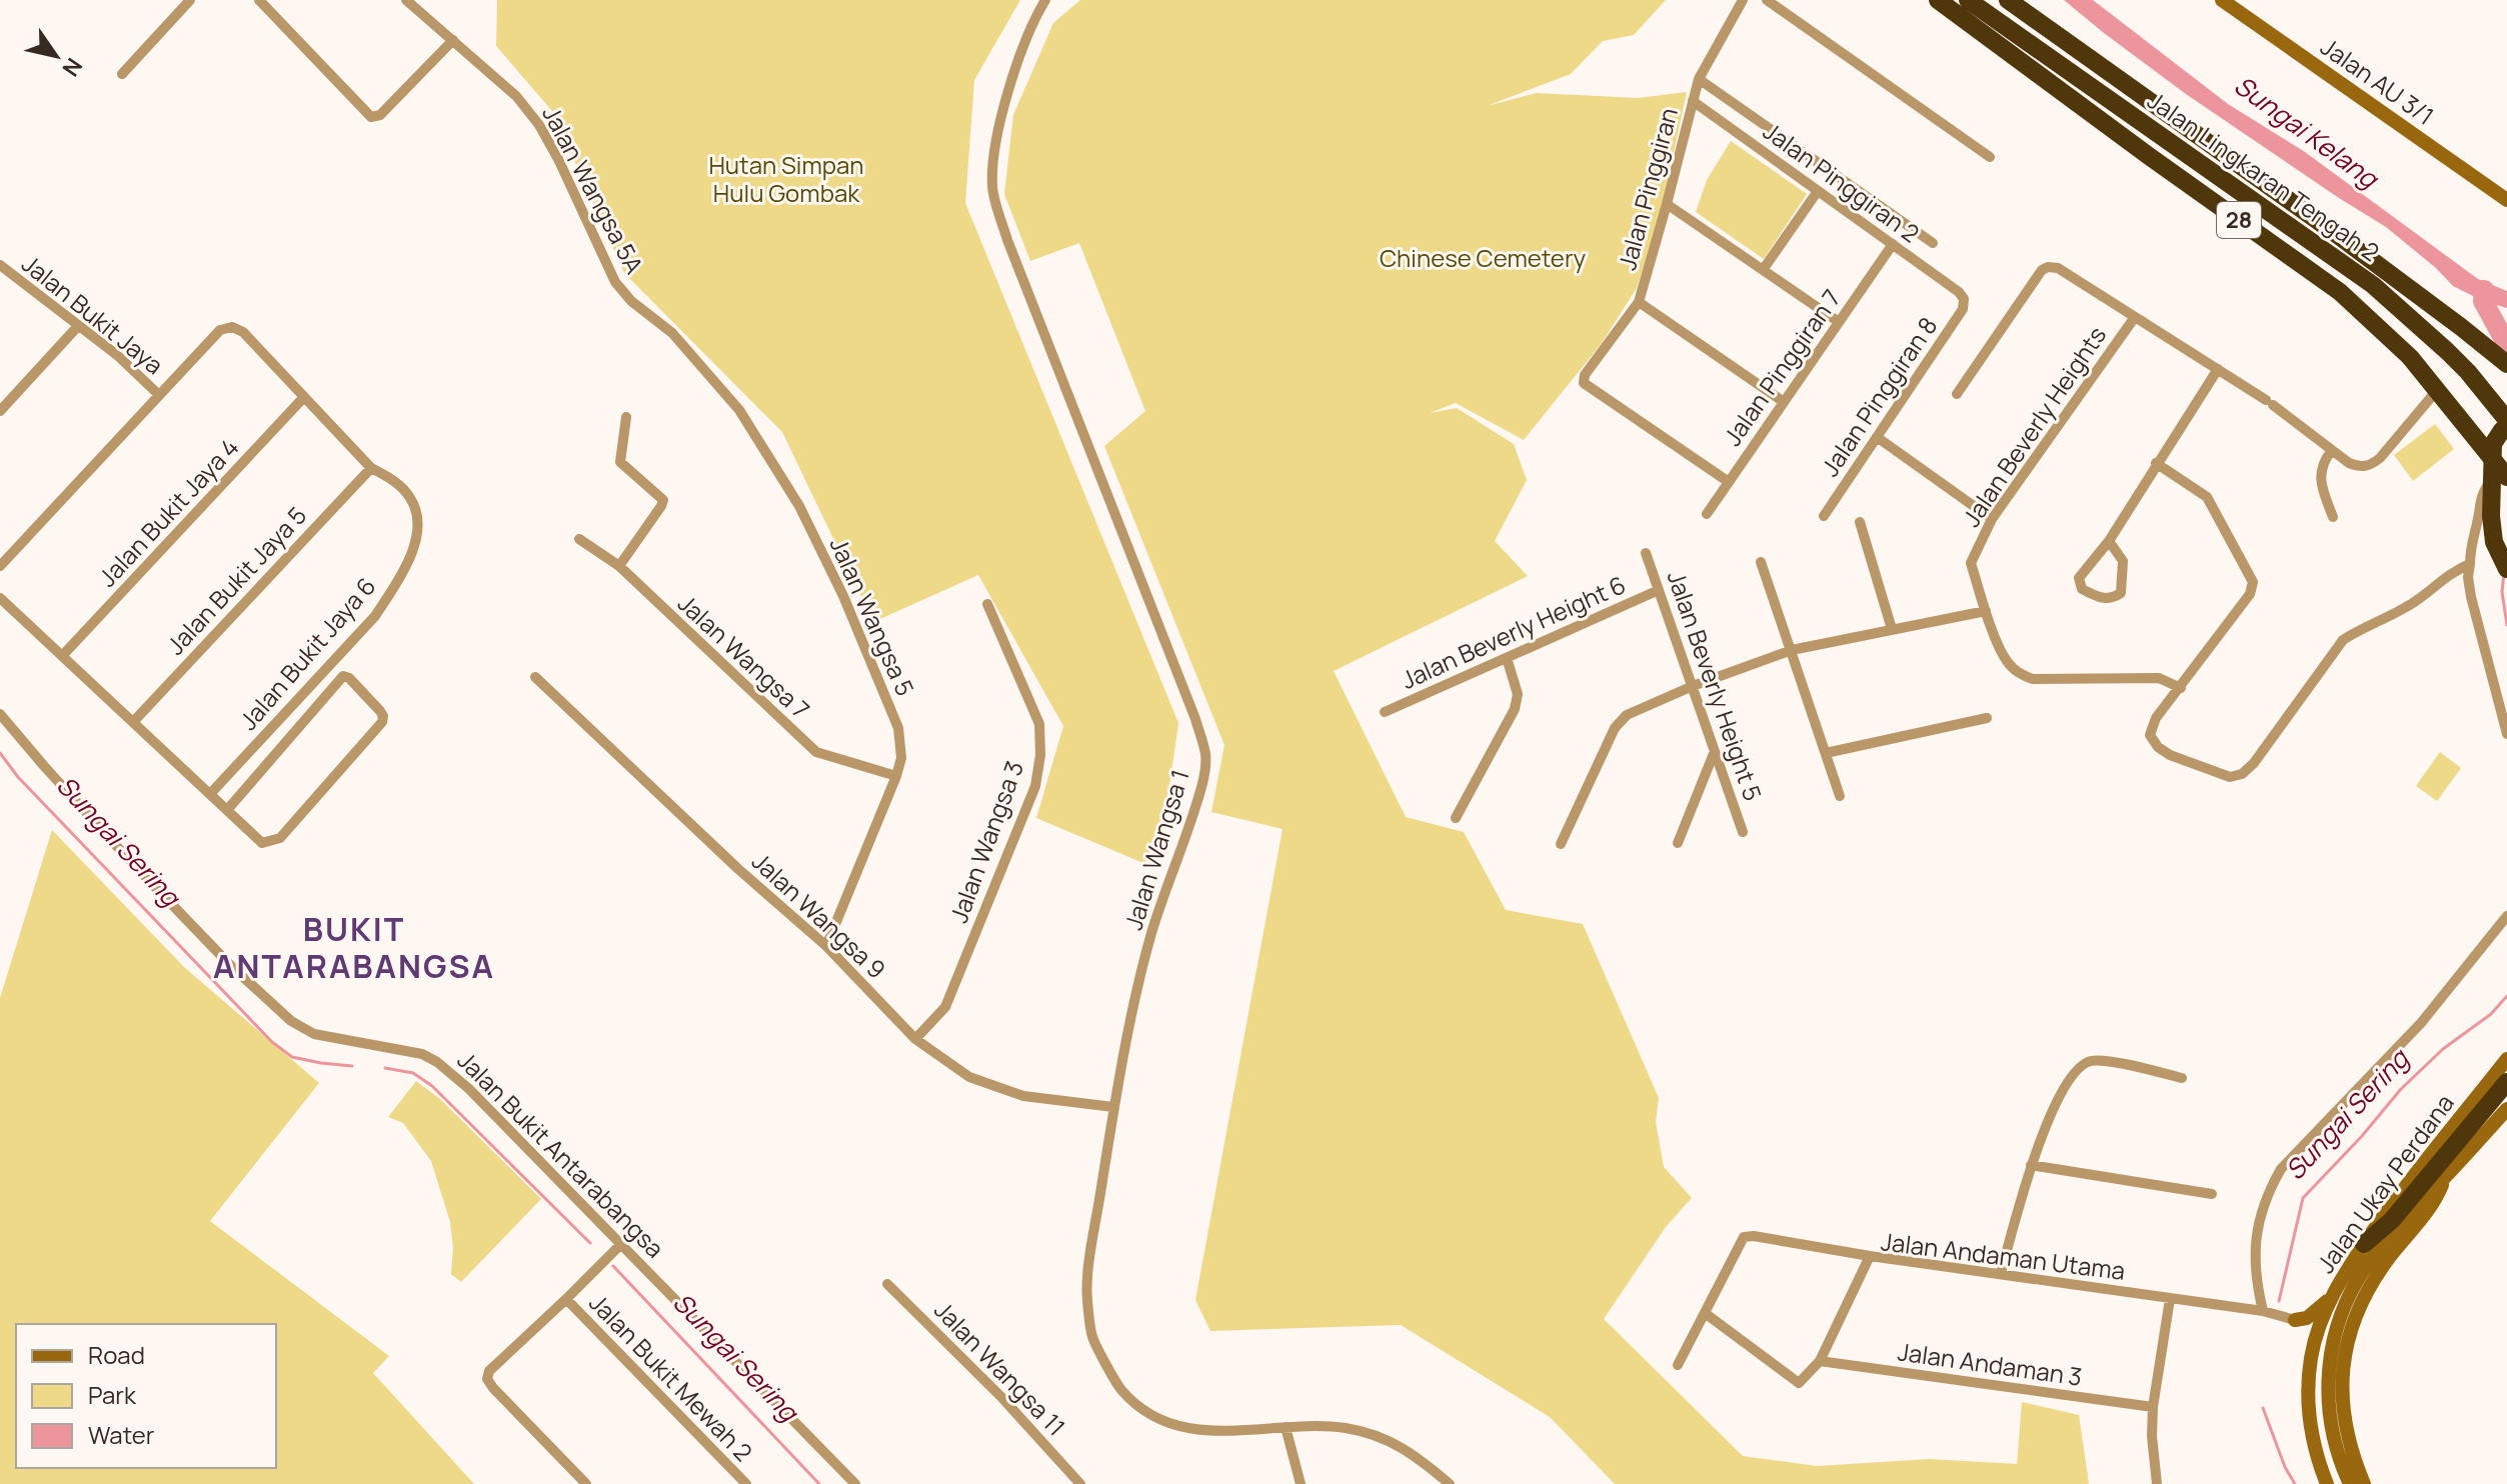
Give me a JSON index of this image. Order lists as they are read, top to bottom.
{
  "streets": {
    "highway": ["Jalan Lingkaran Tengah 2", "28"],
    "street": [
      "Jalan AU 3/1",
      "Jalan Pinggiran 2",
      "Jalan Pinggiran",
      "Jalan Wangsa 5A",
      "Jalan Bukit Jaya",
      "Jalan Pinggiran 7",
      "Jalan Pinggiran 8",
      "Jalan Beverly Heights",
      "Jalan Bukit Jaya 4",
      "Jalan Bukit Jaya 5",
      "Jalan Wangsa 5",
      "Jalan Beverly Height 6",
      "Jalan Bukit Jaya 6",
      "Jalan Wangsa 7",
      "Jalan Beverly Height 5",
      "Jalan Wangsa 3",
      "Jalan Wangsa 1",
      "Jalan Wangsa 9",
      "Jalan Bukit Antarabangsa",
      "Jalan Ukay Perdana",
      "Jalan Andaman Utama",
      "Jalan Andaman 3",
      "Jalan Wangsa 11",
      "Jalan Bukit Mewah 2"
    ]
  },
  "crossings": [
    ["Jalan Pinggiran 2", "Jalan Pinggiran"],
    ["Jalan Pinggiran 2", "Jalan Pinggiran 7"],
    ["Jalan Pinggiran 2", "Jalan Pinggiran 8"],
    ["Jalan Pinggiran", "Jalan Pinggiran 7"],
    ["Jalan Wangsa 5A", "Jalan Wangsa 5"],
    ["Jalan Bukit Jaya", "Jalan Bukit Jaya 6"],
    ["Jalan Bukit Jaya 4", "Jalan Bukit Jaya 6"],
    ["Jalan Bukit Jaya 5", "Jalan Bukit Jaya 6"],
    ["Jalan Wangsa 5", "Jalan Wangsa 7"],
    ["Jalan Wangsa 5", "Jalan Wangsa 9"],
    ["Jalan Beverly Height 6", "Jalan Beverly Height 5"],
    ["Jalan Wangsa 3", "Jalan Wangsa 9"],
    ["Jalan Wangsa 1", "Jalan Wangsa 9"],
    ["Jalan Andaman Utama", "Jalan Andaman 3"]
  ],
  "districts": ["BUKIT ANTARABANGSA"],
  "water": ["Sungai Kelang", "Sungai Sering"],
  "parks": ["Hutan Simpan Hulu Gombak", "Chinese Cemetery"],
  "legend": ["Road", "Park", "Water"],
  "north": "bottom right"
}
